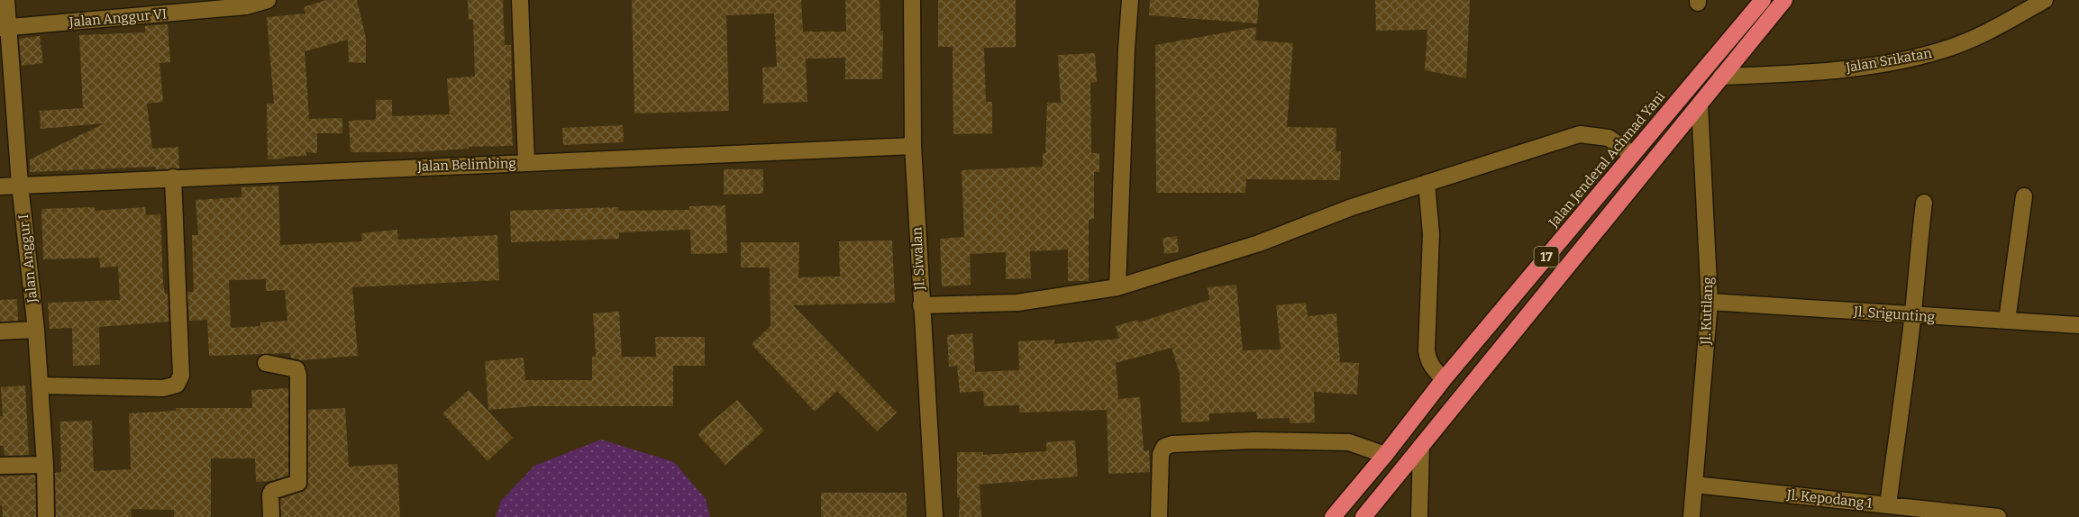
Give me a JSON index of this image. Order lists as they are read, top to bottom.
{
  "streets": {
    "highway": ["Jalan Jenderal Achmad Yani", "17"],
    "street": [
      "Jalan Anggur VI",
      "Jalan Srikatan",
      "Jalan Belimbing",
      "Jalan Anggur I",
      "Jl. Siwalan",
      "Jl. Kutilang",
      "Jl. Srigunting",
      "Jl. Kepodang 1"
    ]
  },
  "crossings": [
    ["Jalan Anggur VI", "Jalan Anggur I"],
    ["Jalan Srikatan", "17"],
    ["Jalan Belimbing", "Jalan Anggur I"],
    ["Jalan Belimbing", "Jl. Siwalan"],
    ["17", "Jl. Kutilang"],
    ["Jl. Kutilang", "Jl. Srigunting"],
    ["Jl. Kutilang", "Jl. Kepodang 1"]
  ]
}
